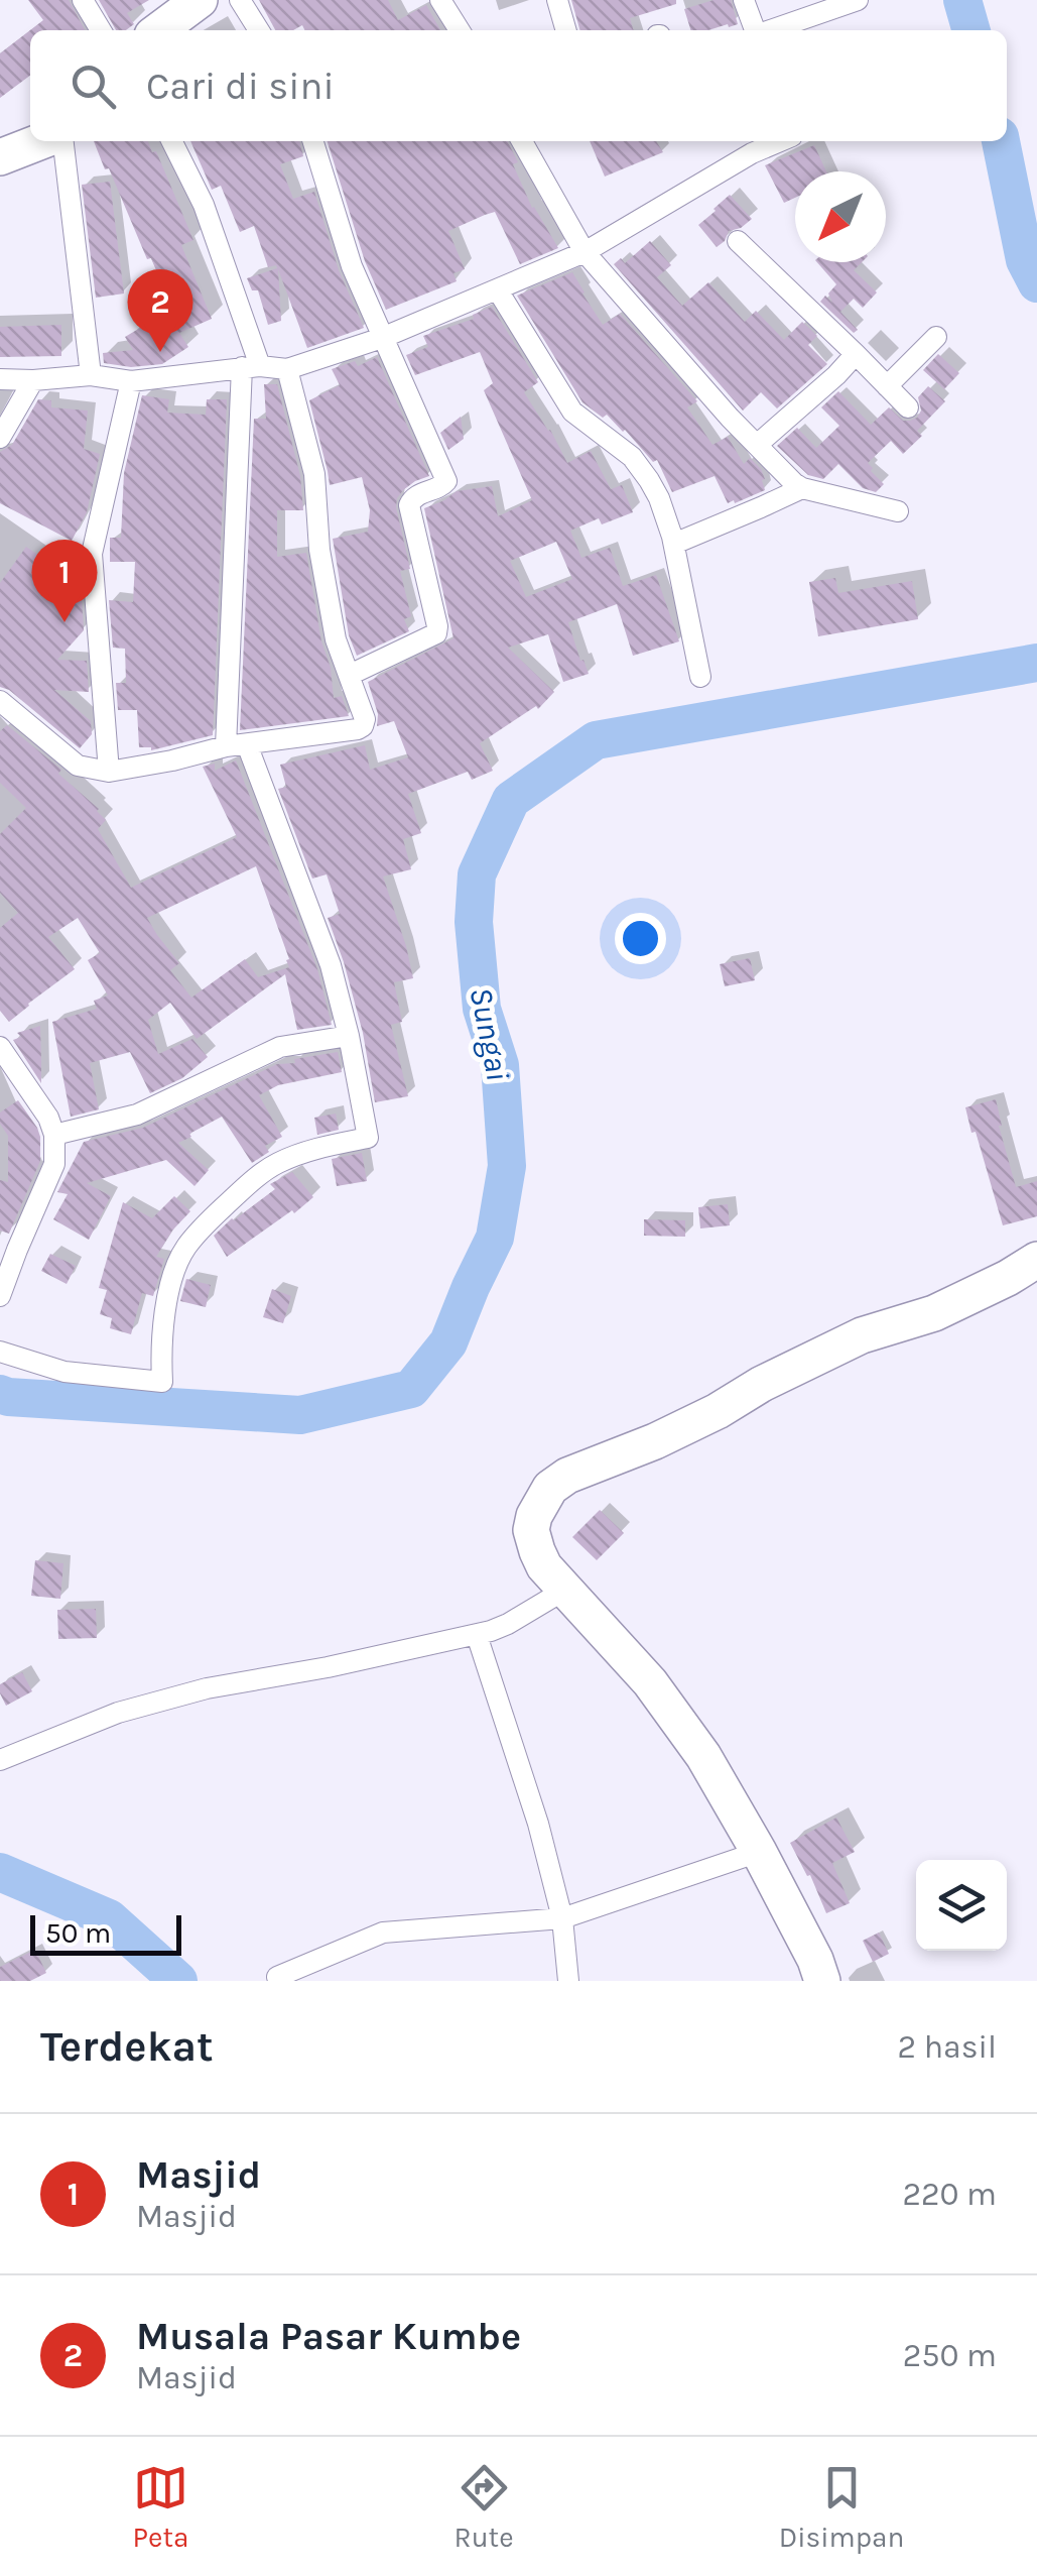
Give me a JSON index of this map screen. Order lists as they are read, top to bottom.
{
  "water": ["Sungai"],
  "scale_bar": "50 m",
  "north": "bottom left",
  "page": {
    "search": "Cari di sini",
    "pins": ["2", "1"],
    "scale": "50 m",
    "heading": ["Terdekat", "2 hasil"],
    "list": [
      {
        "mark": "1",
        "name": "Masjid",
        "note": "Masjid",
        "value": "220 m"
      },
      {
        "mark": "2",
        "name": "Musala Pasar Kumbe",
        "note": "Masjid",
        "value": "250 m"
      }
    ],
    "nav": ["Peta", "Rute", "Disimpan"]
  }
}
